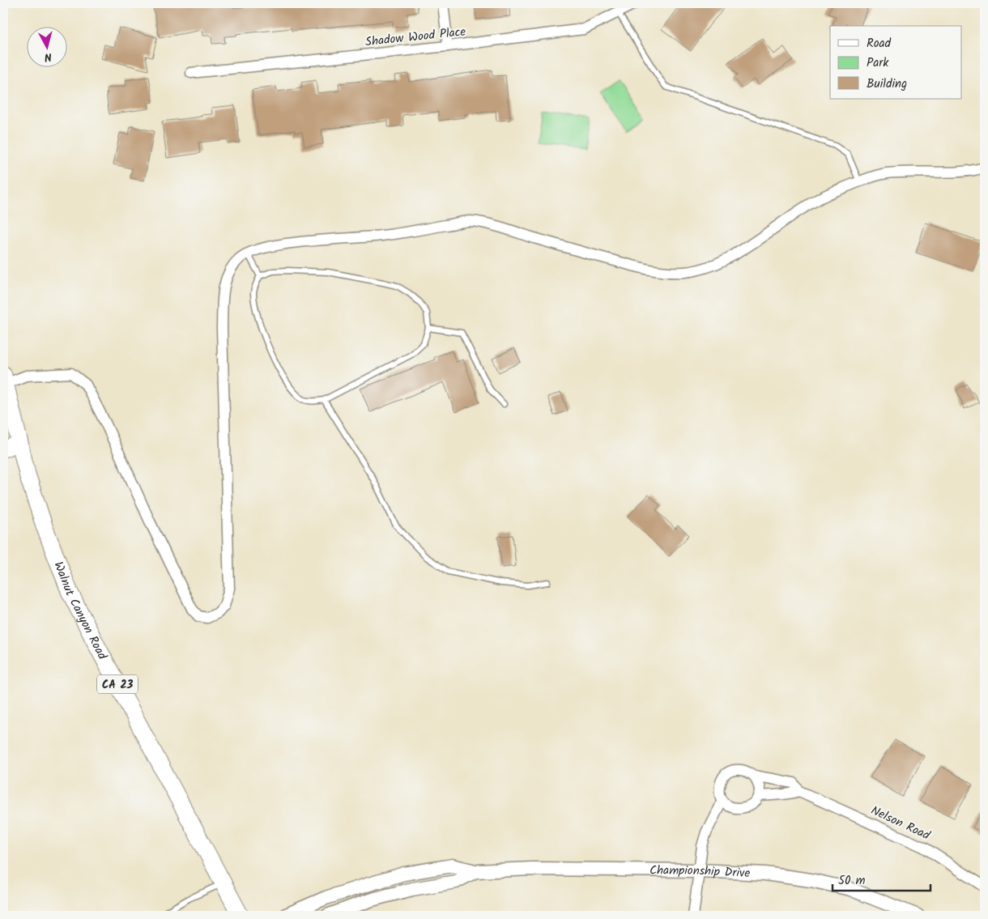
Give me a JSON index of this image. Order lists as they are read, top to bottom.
{
  "streets": {
    "main road": ["Walnut Canyon Road", "CA 23"],
    "street": ["Shadow Wood Place", "Nelson Road", "Championship Drive"]
  },
  "legend": ["Road", "Park", "Building"],
  "scale_bar": "50 m",
  "north": "bottom"
}
